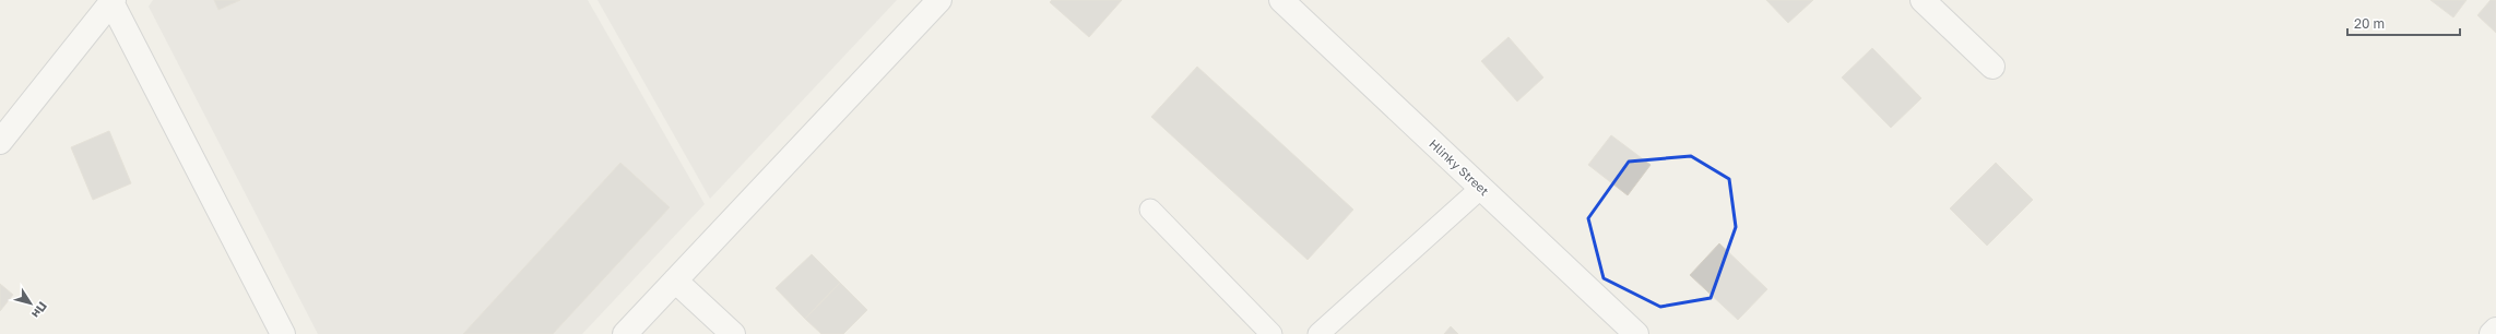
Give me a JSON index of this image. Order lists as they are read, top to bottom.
{
  "streets": {
    "street": ["Hlinky Street"]
  },
  "scale_bar": "20 m",
  "north": "bottom right"
}
